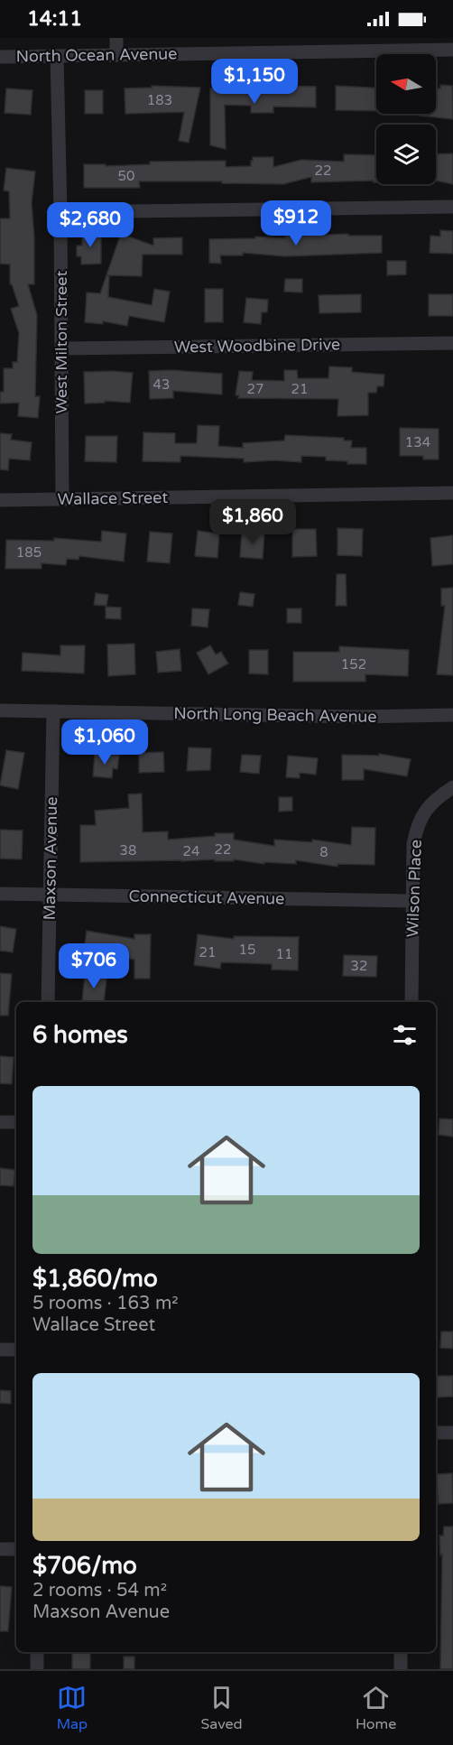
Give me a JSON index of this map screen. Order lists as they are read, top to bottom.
{
  "streets": {
    "street": [
      "North Ocean Avenue",
      "West Milton Street",
      "West Woodbine Drive",
      "Wallace Street",
      "North Long Beach Avenue",
      "Maxson Avenue",
      "Wilson Place",
      "Connecticut Avenue"
    ]
  },
  "crossings": [
    ["North Ocean Avenue", "West Milton Street"],
    ["West Milton Street", "West Woodbine Drive"],
    ["West Milton Street", "Wallace Street"],
    ["North Long Beach Avenue", "Maxson Avenue"],
    ["Maxson Avenue", "Connecticut Avenue"],
    ["Wilson Place", "Connecticut Avenue"]
  ],
  "house_numbers": [
    "183",
    "22",
    "50",
    "43",
    "27",
    "21",
    "134",
    "185",
    "152",
    "22",
    "38",
    "24",
    "8",
    "15",
    "21",
    "11",
    "32"
  ],
  "north": "left",
  "page": {
    "status": "14:11",
    "price": [
      "$1,150",
      "$912",
      "$2,680",
      "$1,860",
      "$1,060",
      "$706"
    ],
    "heading": "6 homes",
    "list": [
      {
        "name": "$1,860/mo",
        "note": "5 rooms · 163 m² · Wallace Street"
      },
      {
        "name": "$706/mo",
        "note": "2 rooms · 54 m² · Maxson Avenue"
      }
    ],
    "tabs": ["Map", "Saved", "Home"]
  }
}
